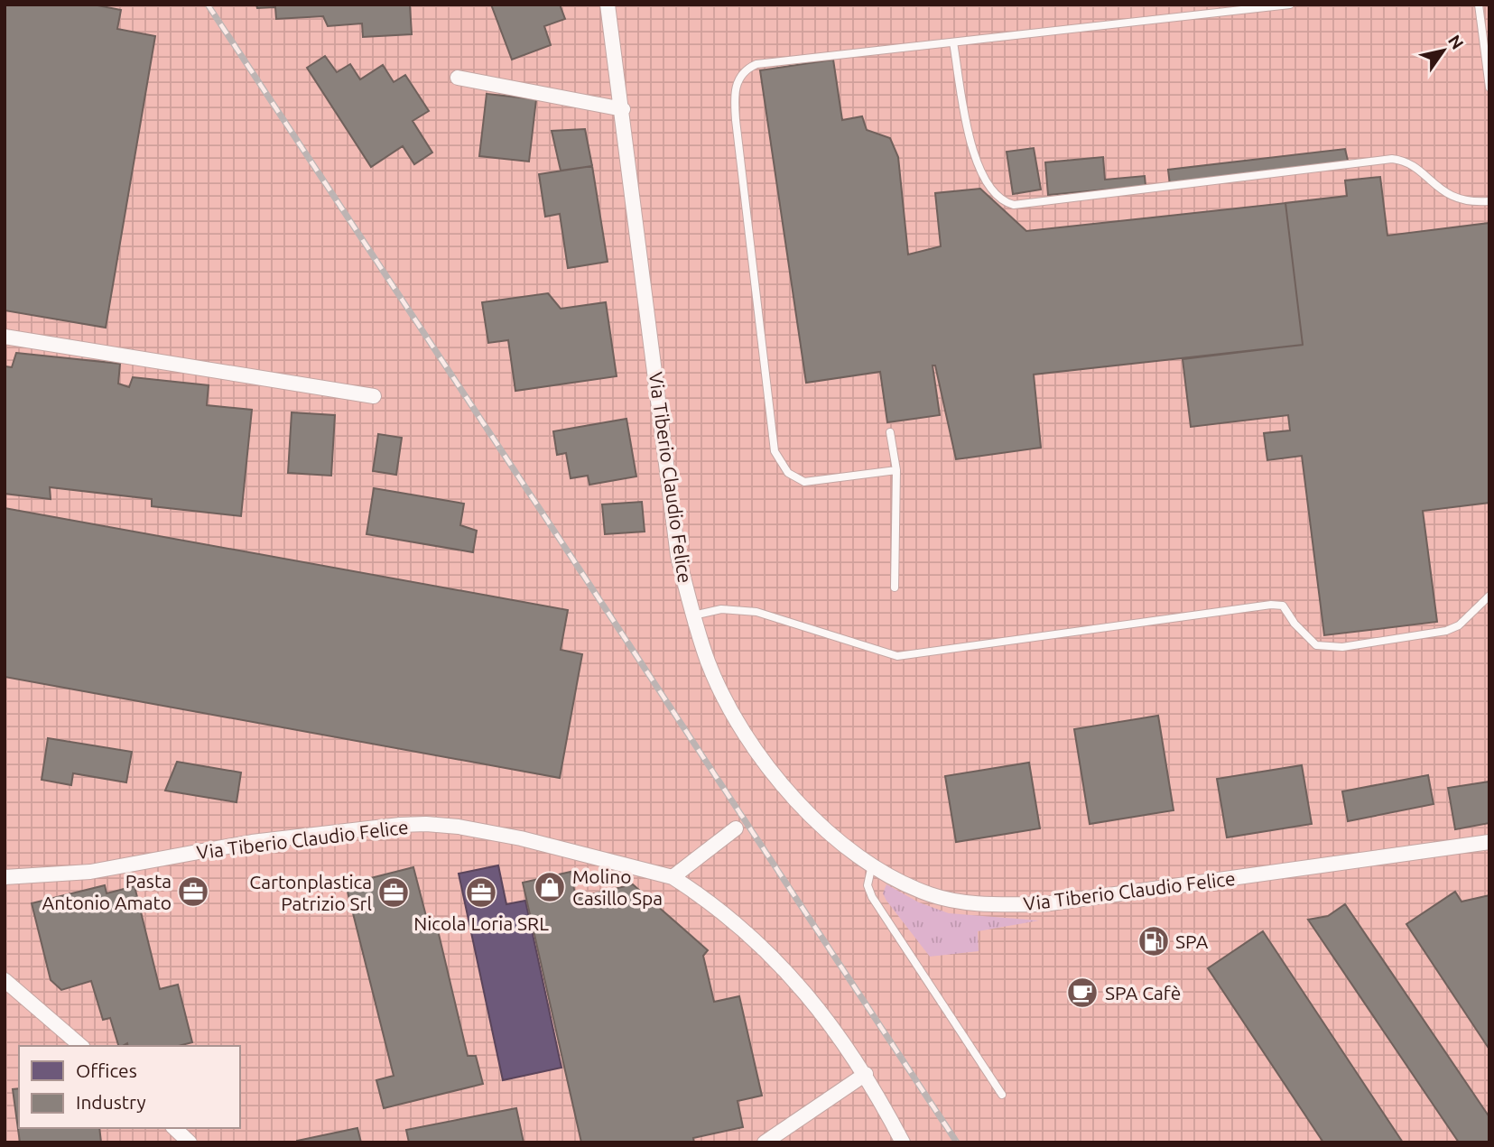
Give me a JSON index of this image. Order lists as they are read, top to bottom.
{
  "streets": {
    "street": ["Via Tiberio Claudio Felice"]
  },
  "places": {
    "shop": ["Molino Casillo Spa"],
    "office": ["Pasta Antonio Amato", "Cartonplastica Patrizio Srl", "Nicola Loria SRL"],
    "fuel station": ["SPA"],
    "cafe": ["SPA Cafè"]
  },
  "legend": ["Offices", "Industry"],
  "north": "top right"
}
